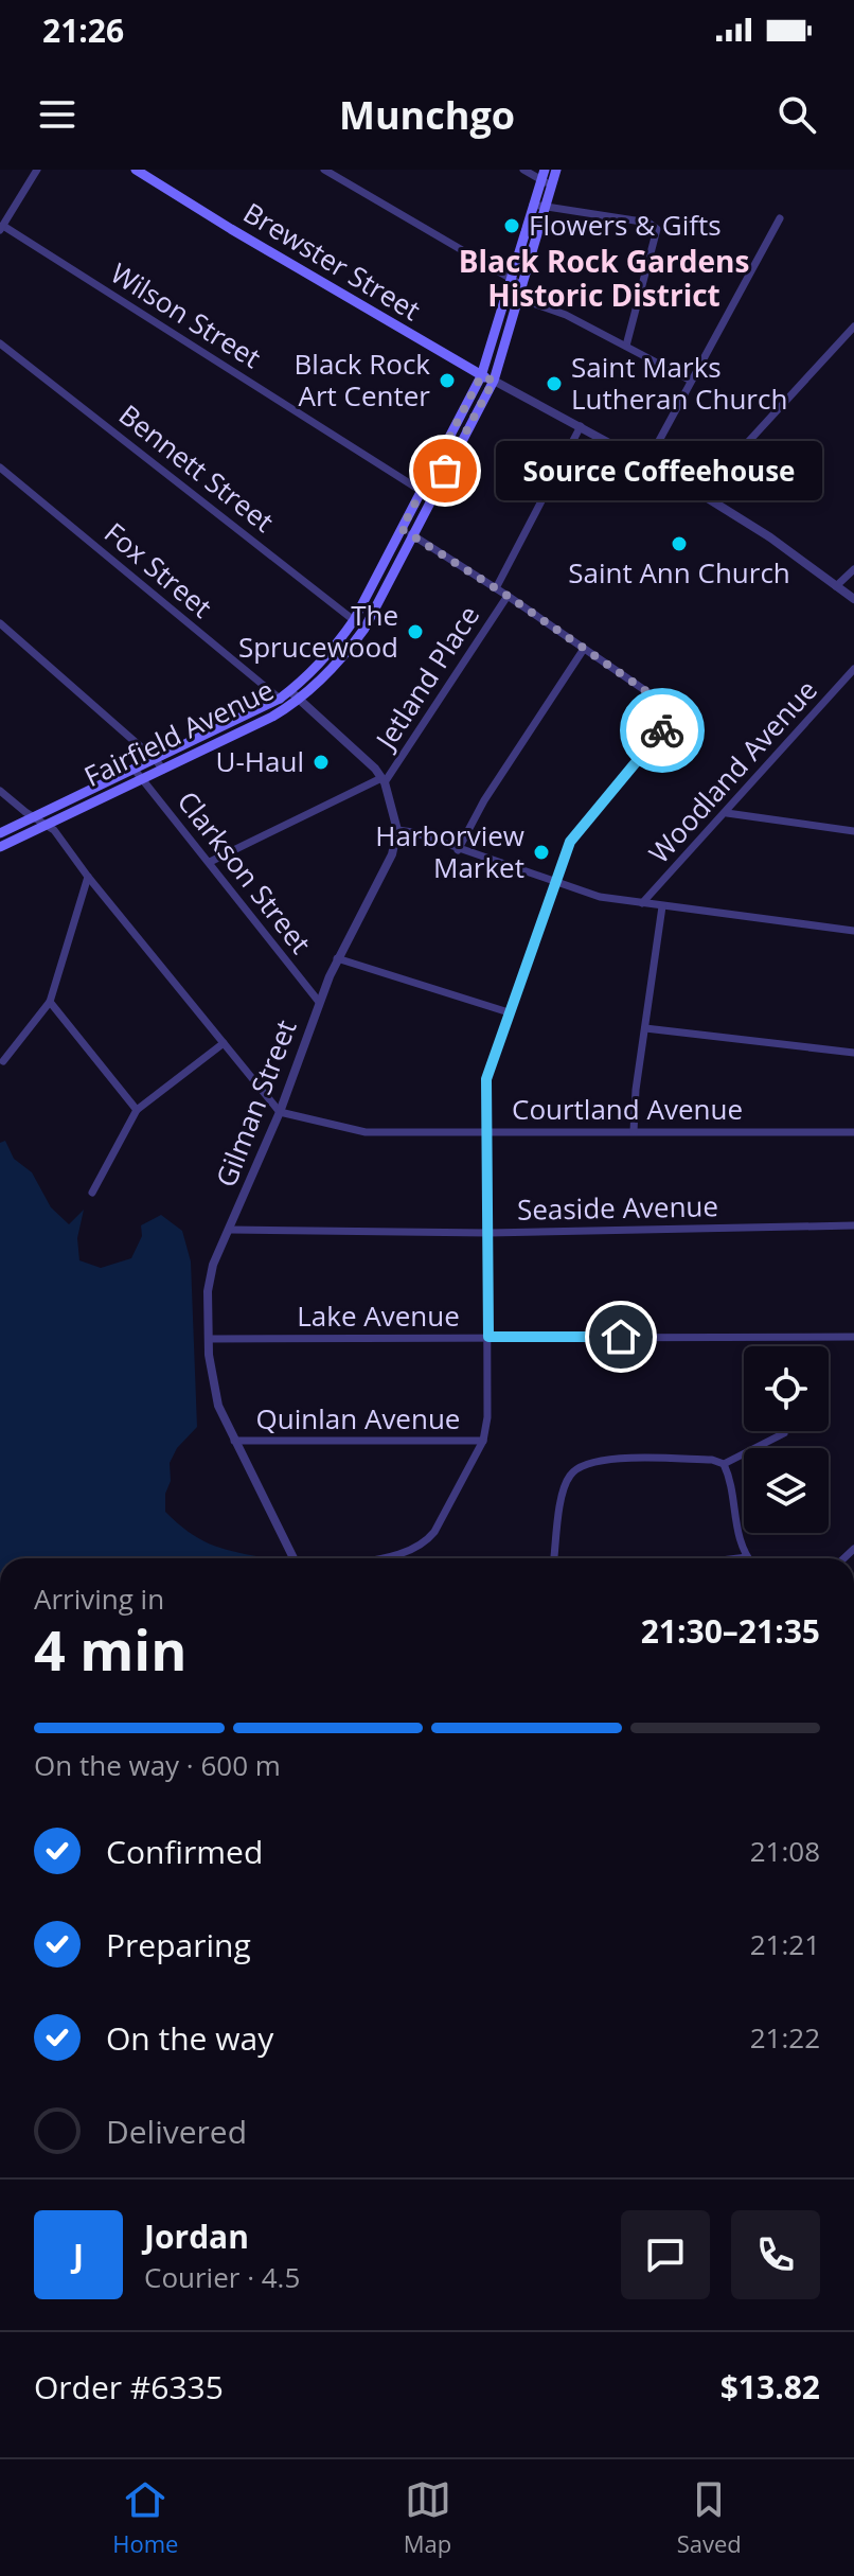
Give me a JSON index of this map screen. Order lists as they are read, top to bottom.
{
  "streets": {
    "main road": ["Brewster Street", "Fairfield Avenue"],
    "street": [
      "Wilson Street",
      "Bennett Street",
      "Fox Street",
      "Jetland Place",
      "Woodland Avenue",
      "Clarkson Street",
      "Gilman Street",
      "Courtland Avenue",
      "Seaside Avenue",
      "Lake Avenue",
      "Quinlan Avenue"
    ]
  },
  "crossings": [
    ["Brewster Street", "Fairfield Avenue"],
    ["Wilson Street", "Fairfield Avenue"],
    ["Bennett Street", "Fairfield Avenue"],
    ["Fox Street", "Fairfield Avenue"],
    ["Fairfield Avenue", "Clarkson Street"],
    ["Clarkson Street", "Gilman Street"],
    ["Gilman Street", "Courtland Avenue"],
    ["Gilman Street", "Seaside Avenue"],
    ["Gilman Street", "Lake Avenue"],
    ["Gilman Street", "Quinlan Avenue"]
  ],
  "districts": ["Black Rock Gardens Historic District"],
  "places": [
    "Flowers & Gifts",
    "Black Rock Art Center",
    "Saint Marks Lutheran Church",
    "Source Coffeehouse",
    "Saint Ann Church",
    "The Sprucewood",
    "U-Haul",
    "Harborview Market"
  ],
  "page": {
    "status": "21:26",
    "header": "Munchgo",
    "bubble": "Source Coffeehouse",
    "heading": ["4 min", "Arriving in", "21:30–21:35"],
    "panel": [
      "Jordan",
      "Courier · 4.5",
      "Order #6335",
      "$13.82"
    ],
    "bar": "On the way · 600 m",
    "list": [
      ["Confirmed", "21:08"],
      ["Preparing", "21:21"],
      ["On the way", "21:22"],
      "Delivered"
    ],
    "round": "J",
    "tabs": ["Home", "Map", "Saved"]
  }
}
